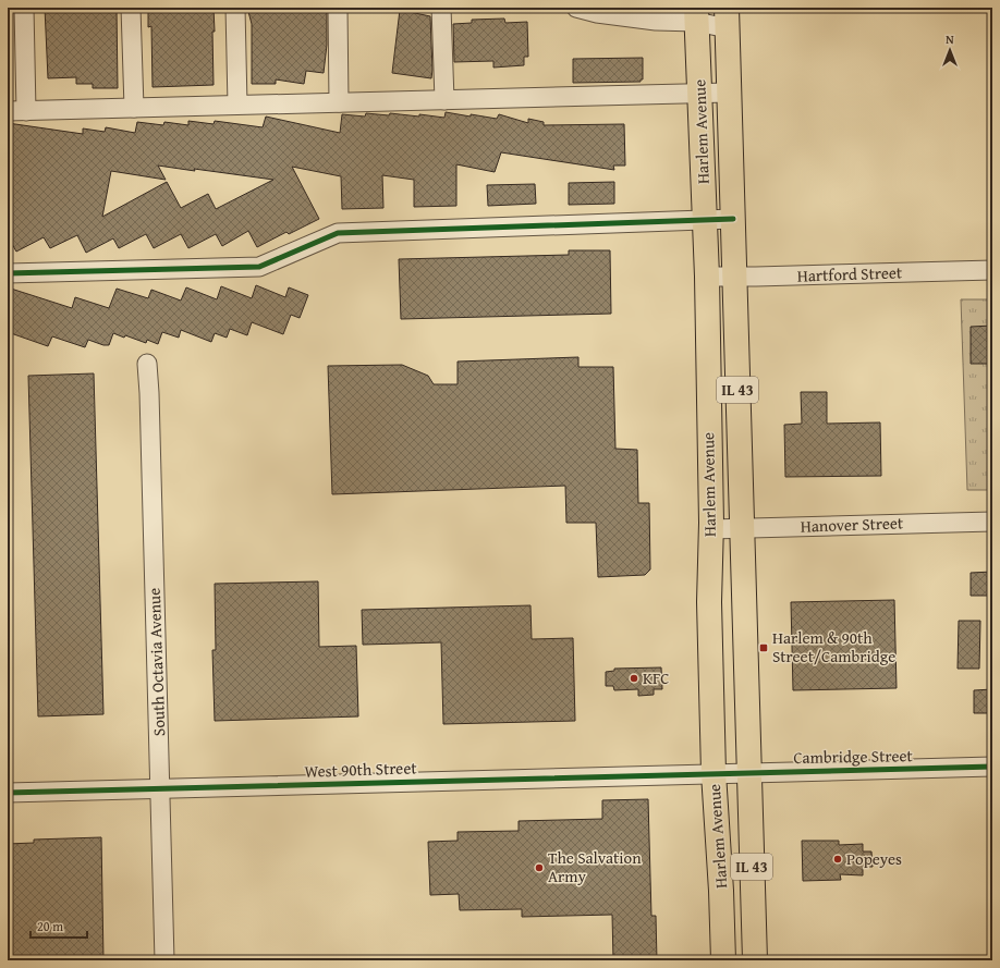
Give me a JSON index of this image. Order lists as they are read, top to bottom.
{
  "streets": {
    "main road": ["Harlem Avenue", "IL 43"],
    "street": [
      "Hartford Street",
      "Hanover Street",
      "South Octavia Avenue",
      "Cambridge Street",
      "West 90th Street"
    ]
  },
  "crossings": [
    ["Harlem Avenue", "Hartford Street"],
    ["Harlem Avenue", "Hanover Street"],
    ["Harlem Avenue", "Cambridge Street"],
    ["Harlem Avenue", "West 90th Street"],
    ["South Octavia Avenue", "West 90th Street"],
    ["Cambridge Street", "West 90th Street"]
  ],
  "places": {
    "transit": ["Harlem & 90th Street/Cambridge"],
    "other": ["KFC", "Popeyes", "The Salvation Army"]
  },
  "scale_bar": "20 m",
  "north": "top"
}
